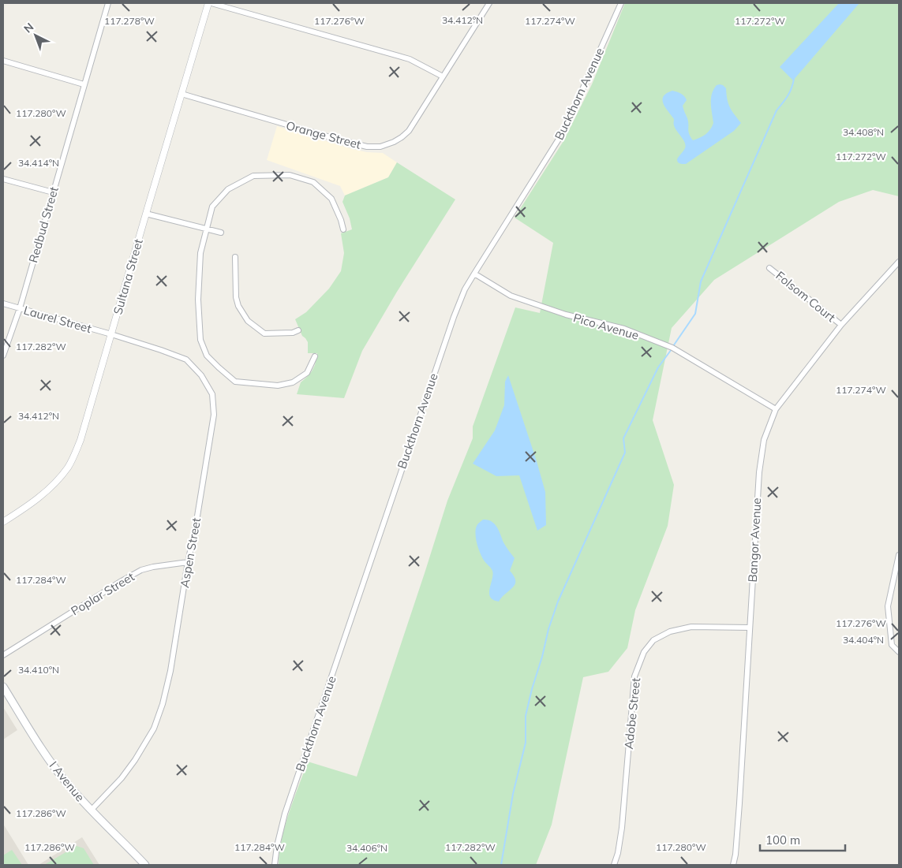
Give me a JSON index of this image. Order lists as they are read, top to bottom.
{
  "streets": {
    "main road": ["I Avenue"],
    "street": [
      "Buckthorn Avenue",
      "Orange Street",
      "Redbud Street",
      "Sultana Street",
      "Folsom Court",
      "Laurel Street",
      "Pico Avenue",
      "Bangor Avenue",
      "Aspen Street",
      "Poplar Street",
      "Adobe Street"
    ]
  },
  "crossings": [
    ["Buckthorn Avenue", "Pico Avenue"],
    ["Orange Street", "Sultana Street"],
    ["Redbud Street", "Laurel Street"],
    ["Sultana Street", "Laurel Street"],
    ["Sultana Street", "Aspen Street"],
    ["Folsom Court", "Bangor Avenue"],
    ["Laurel Street", "Aspen Street"],
    ["Pico Avenue", "Bangor Avenue"],
    ["Bangor Avenue", "Adobe Street"],
    ["Aspen Street", "Poplar Street"],
    ["Aspen Street", "I Avenue"]
  ],
  "scale_bar": "100 m",
  "north": "top left",
  "coordinates": [
    "34.412°N",
    "117.278°W",
    "117.276°W",
    "117.274°W",
    "117.272°W",
    "117.280°W",
    "34.408°N",
    "34.414°N",
    "117.282°W",
    "117.284°W",
    "34.404°N",
    "34.410°N",
    "117.286°W",
    "34.406°N"
  ]
}
